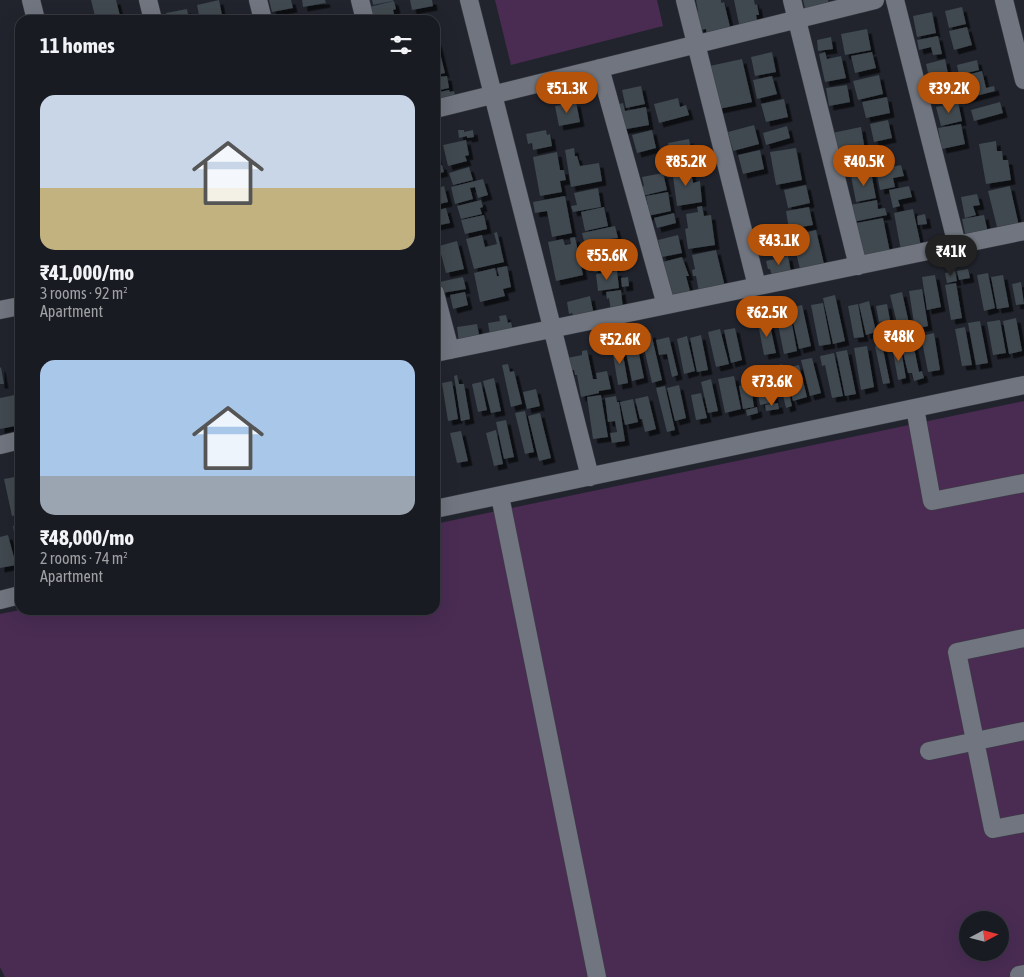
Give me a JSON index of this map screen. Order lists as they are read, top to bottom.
{
  "north": "right",
  "page": {
    "heading": "11 homes",
    "price": [
      "₹51.3K",
      "₹39.2K",
      "₹85.2K",
      "₹40.5K",
      "₹43.1K",
      "₹41K",
      "₹55.6K",
      "₹62.5K",
      "₹48K",
      "₹52.6K",
      "₹73.6K"
    ],
    "list": [
      {
        "name": "₹41,000/mo",
        "note": "3 rooms · 92 m² · Apartment"
      },
      {
        "name": "₹48,000/mo",
        "note": "2 rooms · 74 m² · Apartment"
      }
    ]
  }
}
